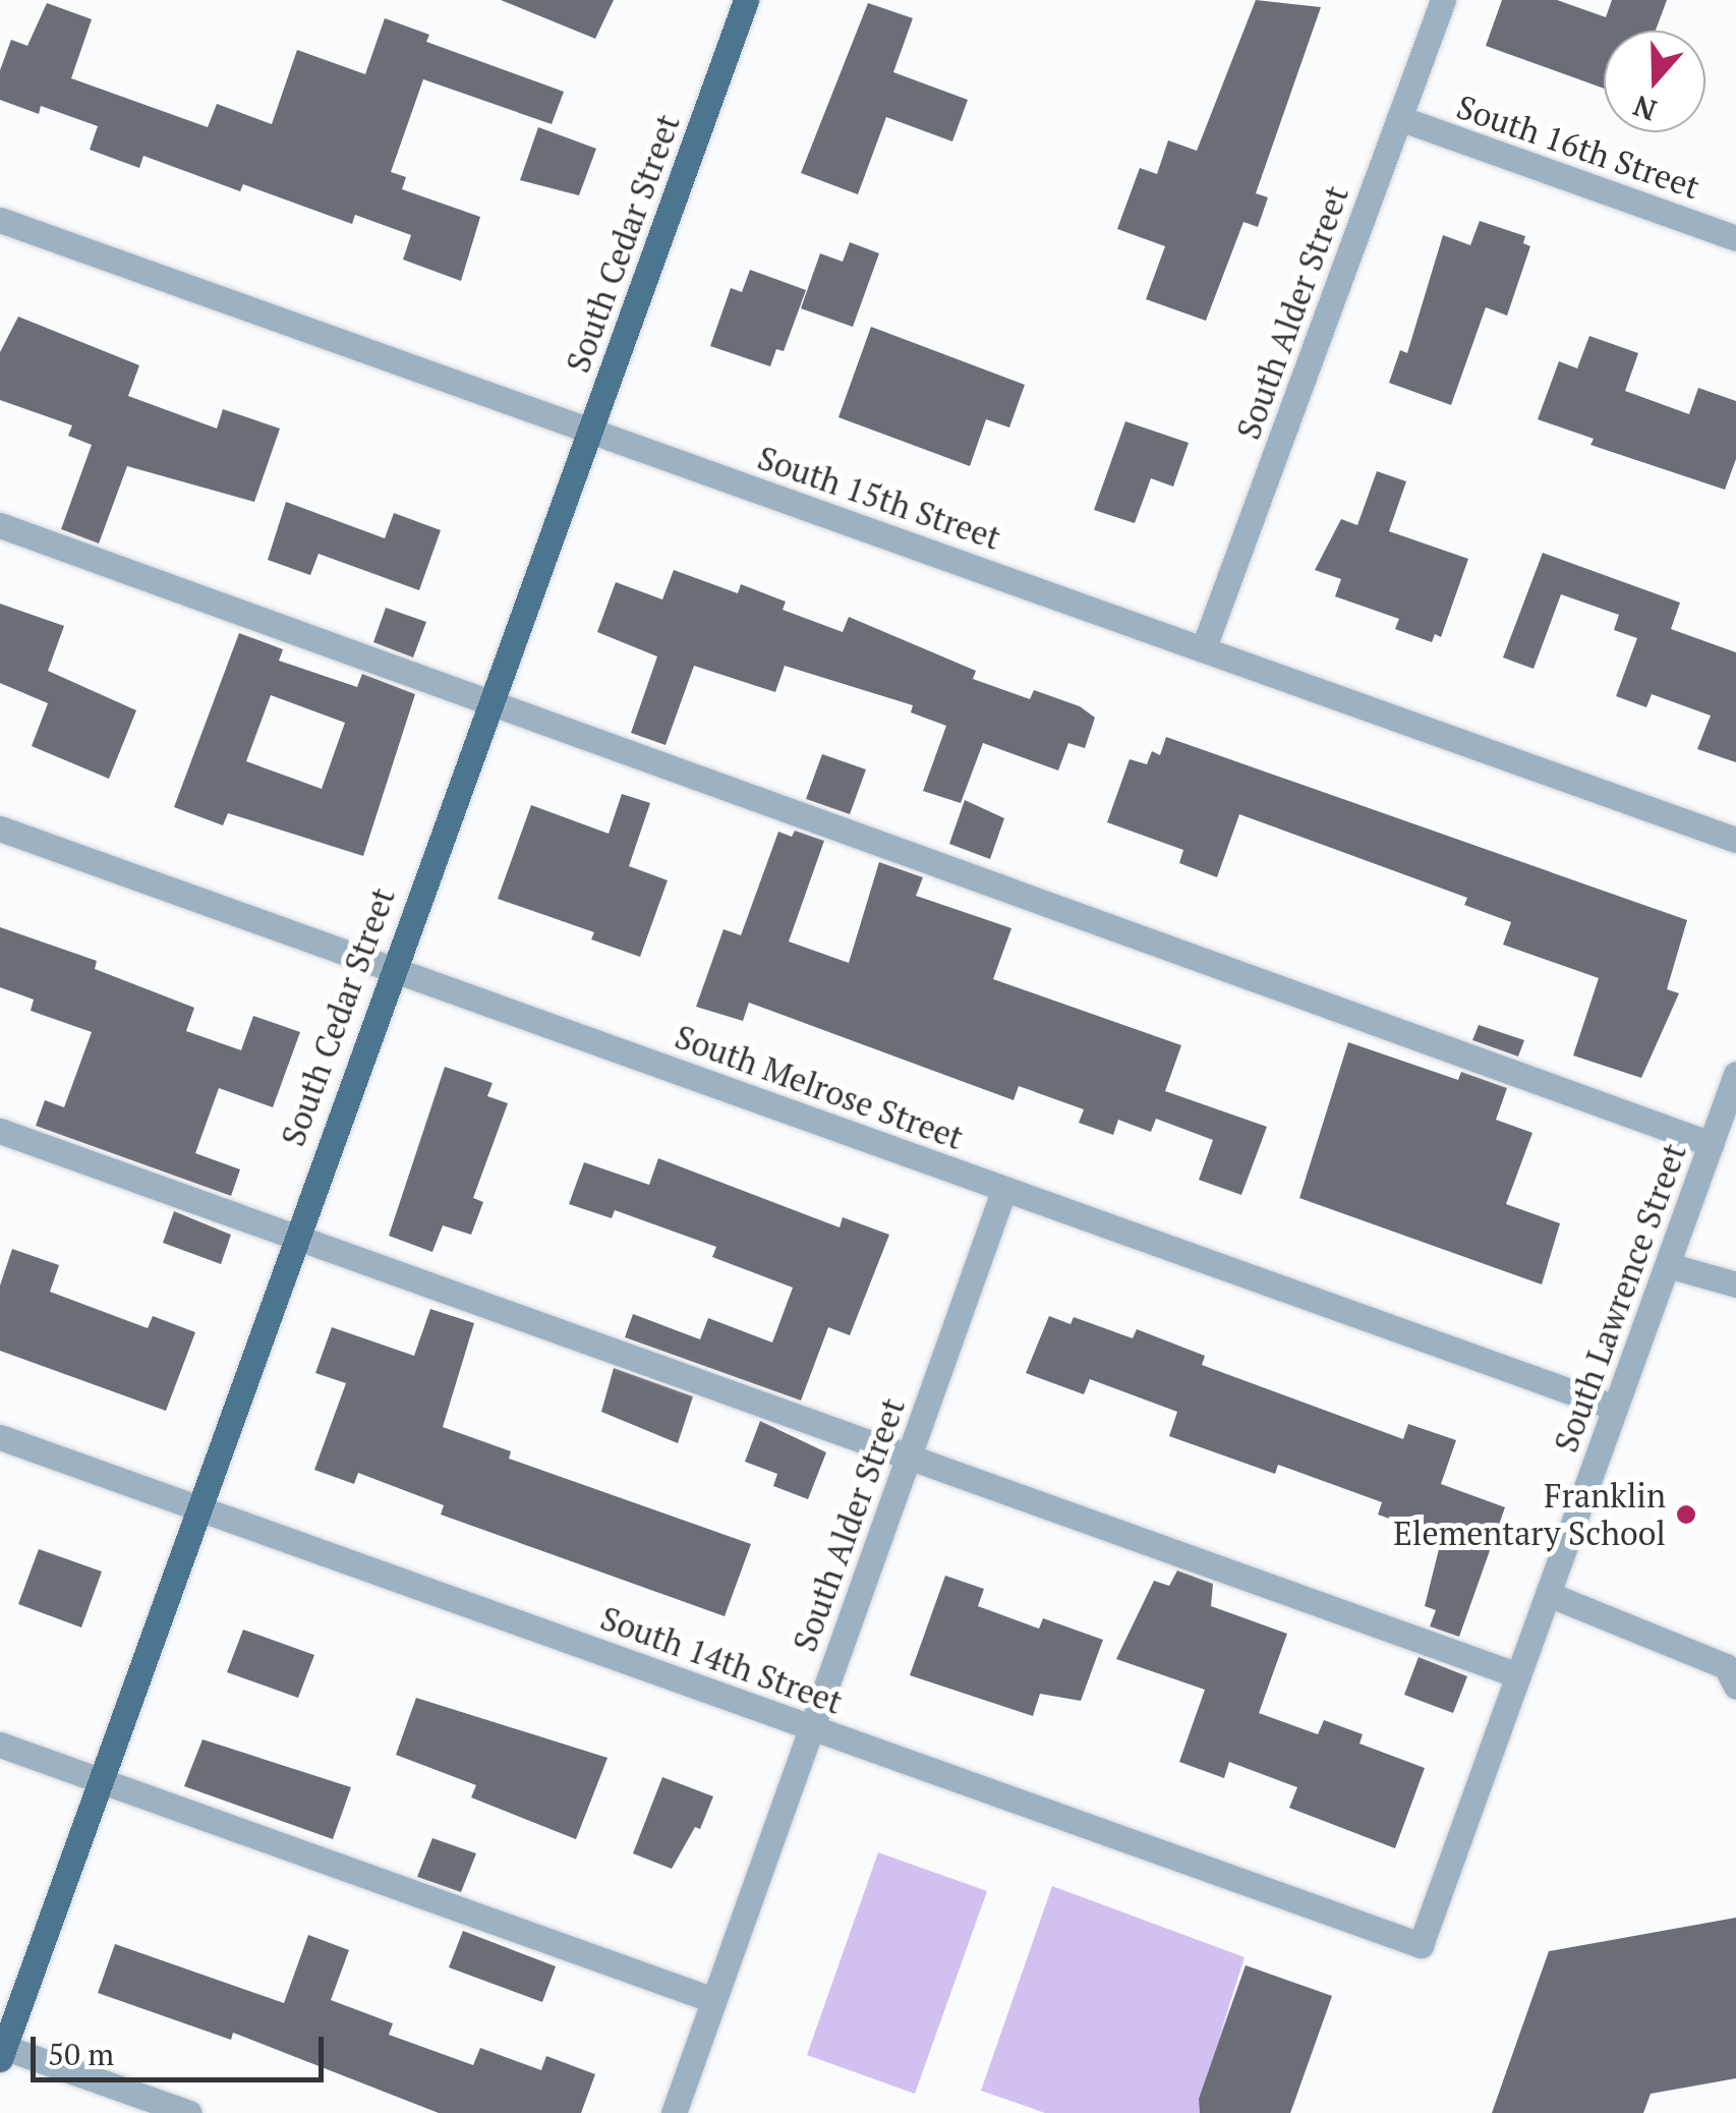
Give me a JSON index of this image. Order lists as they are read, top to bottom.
{
  "streets": {
    "main road": ["South Cedar Street"],
    "street": [
      "South 16th Street",
      "South Alder Street",
      "South 15th Street",
      "South Melrose Street",
      "South Lawrence Street",
      "South 14th Street"
    ]
  },
  "crossings": [
    ["South 16th Street", "South Alder Street"],
    ["South Cedar Street", "South 15th Street"],
    ["South Cedar Street", "South Melrose Street"],
    ["South Cedar Street", "South 14th Street"],
    ["South Alder Street", "South 15th Street"],
    ["South Alder Street", "South Melrose Street"],
    ["South Alder Street", "South 14th Street"],
    ["South Melrose Street", "South Lawrence Street"],
    ["South Lawrence Street", "South 14th Street"]
  ],
  "places": ["Franklin Elementary School"],
  "scale_bar": "50 m",
  "north": "bottom"
}
